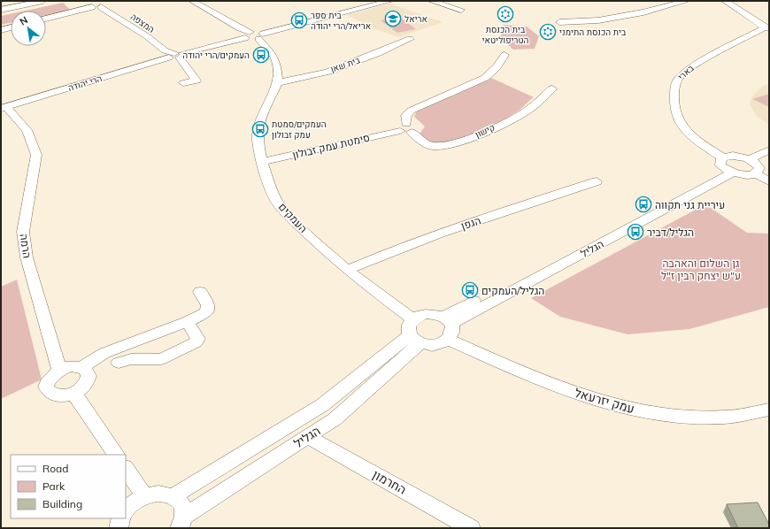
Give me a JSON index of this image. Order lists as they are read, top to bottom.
{
  "streets": {
    "street": [
      "המצפה",
      "בית שאן",
      "בארי",
      "הרי יהודה",
      "קישון",
      "סימטת עמק זבולון",
      "העמקים",
      "הגפן",
      "הרמה",
      "הגליל",
      "עמק יזרעאל",
      "החרמון"
    ]
  },
  "crossings": [
    ["המצפה", "הרי יהודה"],
    ["בית שאן", "העמקים"],
    ["בארי", "הגליל"],
    ["הרי יהודה", "הרמה"],
    ["קישון", "סימטת עמק זבולון"],
    ["סימטת עמק זבולון", "העמקים"],
    ["העמקים", "הגפן"],
    ["העמקים", "הגליל"],
    ["העמקים", "עמק יזרעאל"],
    ["הגליל", "עמק יזרעאל"],
    ["הגליל", "החרמון"]
  ],
  "parks": ["גן השלום והאהבה ע\"ש יצחק רבין ז\"ל"],
  "places": {
    "synagogue": ["בית הכנסת הטריפוליטאי", "בית הכנסת התימני"],
    "school or university": ["אריאל"],
    "bus stop": [
      "בית ספר אריאל/הרי יהודה",
      "העמקים/הרי יהודה",
      "העמקים/סמטת עמק זבולון",
      "עיריית גני תקווה",
      "הגליל/דביר",
      "הגליל/העמקים"
    ]
  },
  "legend": ["Road", "Park", "Building"],
  "north": "top left"
}
